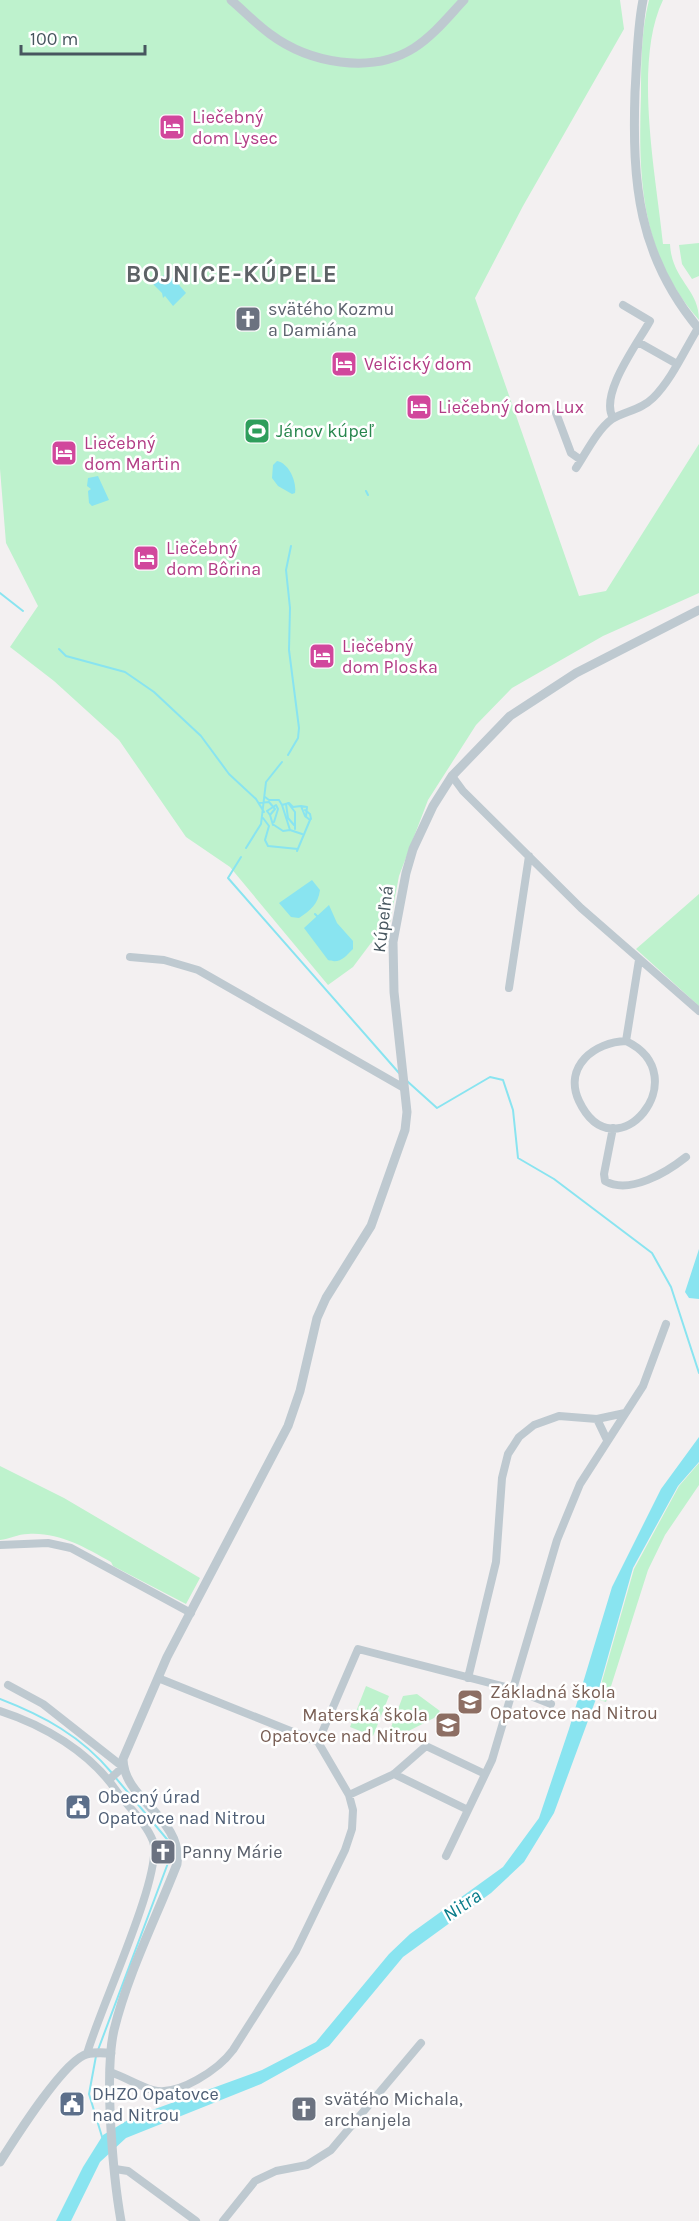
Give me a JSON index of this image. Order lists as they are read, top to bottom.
{
  "streets": {
    "street": ["Kúpeľná"]
  },
  "districts": ["BOJNICE-KÚPELE"],
  "water": ["Nitra"],
  "places": {
    "hotel": [
      "Liečebný dom Lysec",
      "Velčický dom",
      "Liečebný dom Lux",
      "Liečebný dom Martin",
      "Liečebný dom Bôrina",
      "Liečebný dom Ploska"
    ],
    "church": ["svätého Kozmu a Damiána", "Panny Márie", "svätého Michala, archanjela"],
    "sports": ["Jánov kúpeľ"],
    "school or university": ["Základná škola Opatovce nad Nitrou", "Materská škola Opatovce nad Nitrou"],
    "public building": ["Obecný úrad Opatovce nad Nitrou", "DHZO Opatovce nad Nitrou"]
  },
  "scale_bar": "100 m"
}
